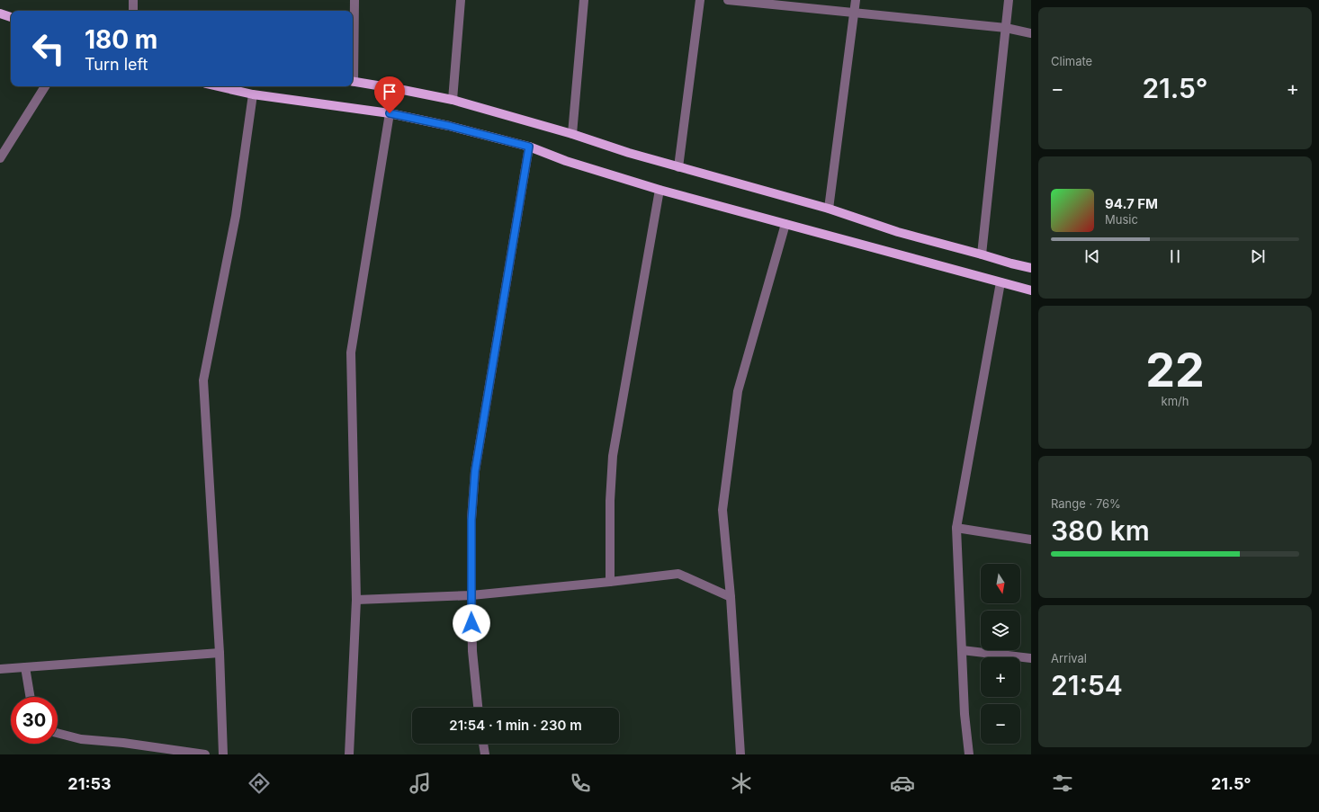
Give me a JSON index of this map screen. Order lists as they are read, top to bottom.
{
  "north": "bottom",
  "page": {
    "tile": [
      "Climate",
      ["22", "km/h"],
      ["Range · 76%", "380 km"],
      ["Arrival", "21:54"]
    ],
    "turn": ["180 m", "Turn left"],
    "heat": ["−", "21.5°", "+"],
    "song": ["94.7 FM", "Music"],
    "map_buttons": ["+", "−"],
    "limit": "30",
    "trip": "21:54 · 1 min · 230 m",
    "tabs": ["21:53", "21.5°"]
  }
}
